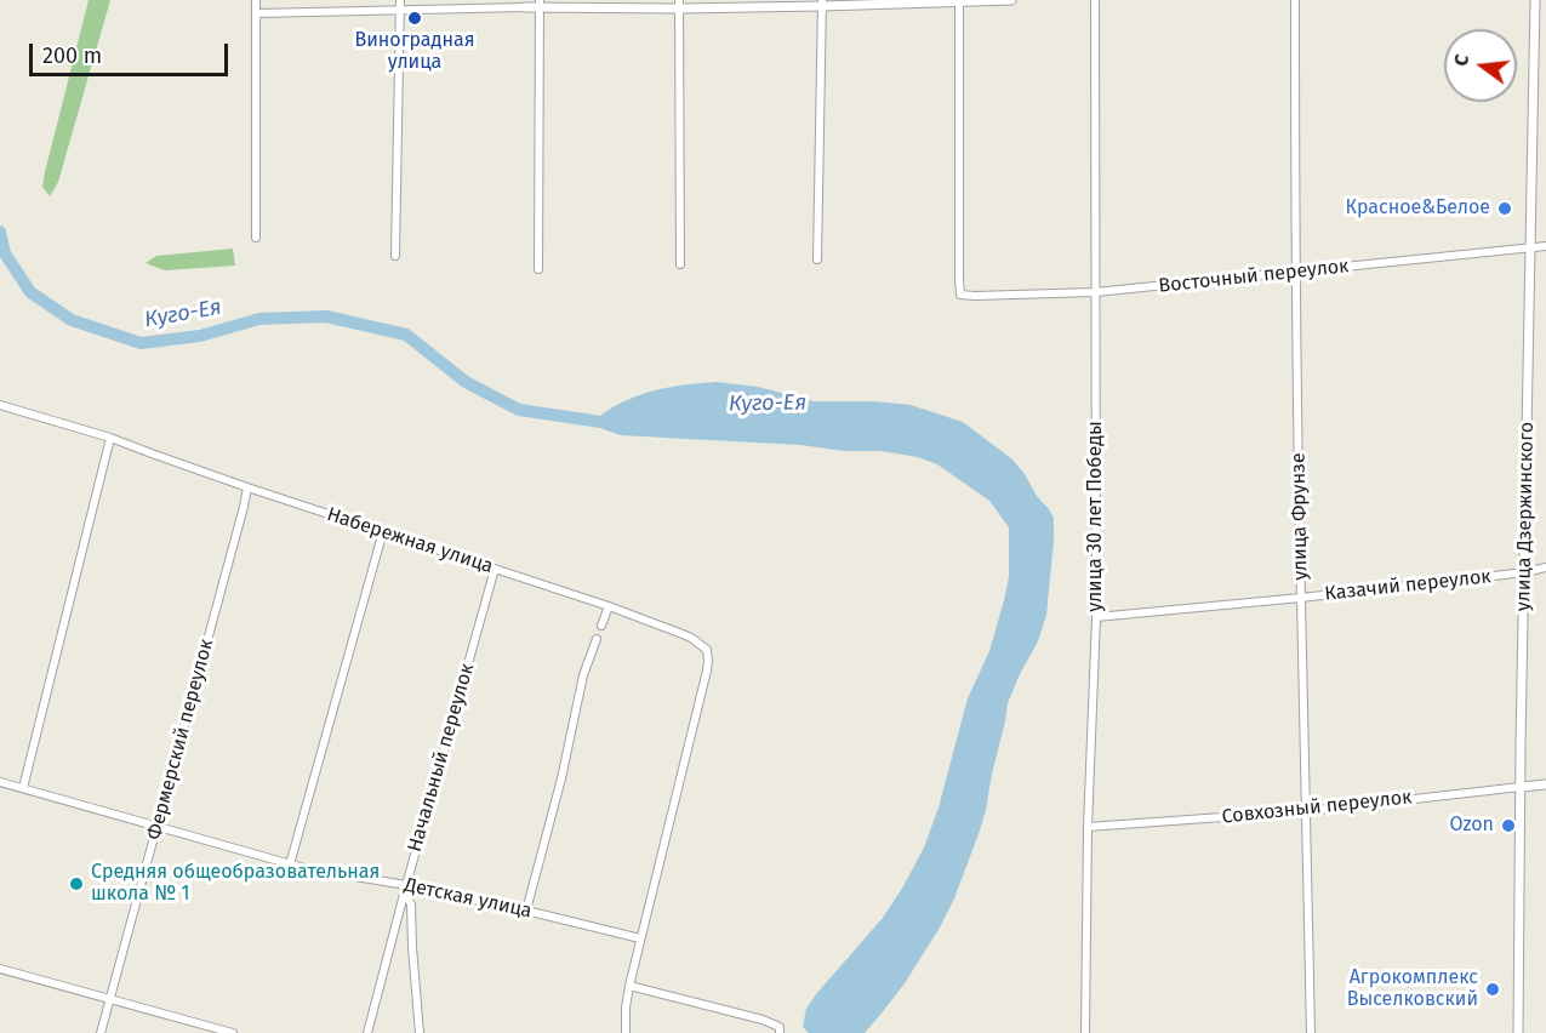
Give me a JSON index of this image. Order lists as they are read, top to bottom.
{
  "streets": {
    "street": [
      "Восточный переулок",
      "улица 30 лет Победы",
      "улица Фрунзе",
      "улица Дзержинского",
      "Набережная улица",
      "Казачий переулок",
      "Фермерский переулок",
      "Начальный переулок",
      "Совхозный переулок",
      "Детская улица"
    ]
  },
  "crossings": [
    ["Восточный переулок", "улица 30 лет Победы"],
    ["Восточный переулок", "улица Фрунзе"],
    ["Восточный переулок", "улица Дзержинского"],
    ["улица 30 лет Победы", "Казачий переулок"],
    ["улица 30 лет Победы", "Совхозный переулок"],
    ["улица Фрунзе", "Казачий переулок"],
    ["улица Фрунзе", "Совхозный переулок"],
    ["улица Дзержинского", "Казачий переулок"],
    ["улица Дзержинского", "Совхозный переулок"],
    ["Набережная улица", "Фермерский переулок"],
    ["Набережная улица", "Начальный переулок"],
    ["Набережная улица", "Детская улица"],
    ["Фермерский переулок", "Детская улица"],
    ["Начальный переулок", "Детская улица"]
  ],
  "water": ["Куго-Ея"],
  "places": [
    "Виноградная улица",
    "Красное&Белое",
    "Ozon",
    "Средняя общеобразовательная школа № 1",
    "Агрокомплекс Выселковский"
  ],
  "scale_bar": "200 m",
  "north": "left"
}
